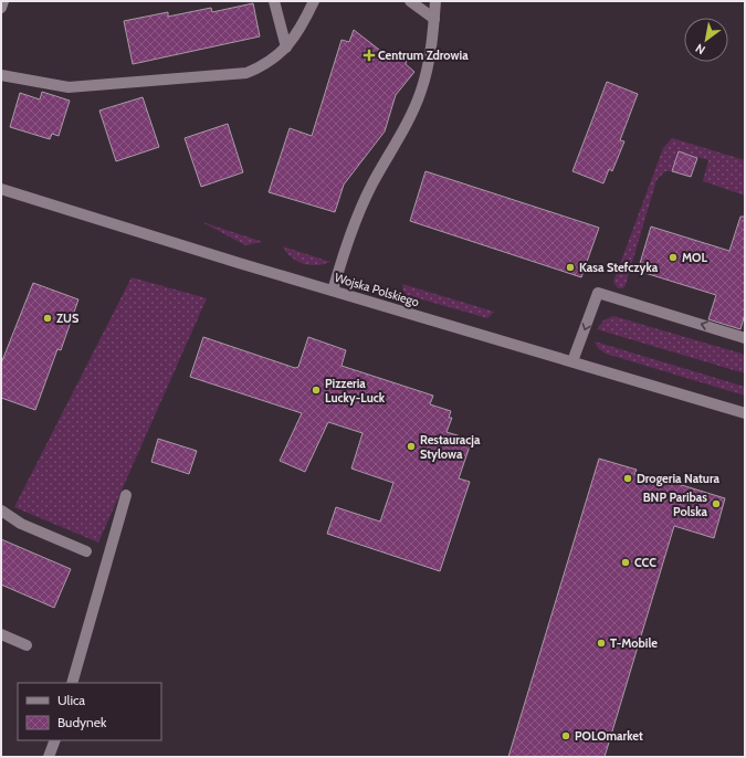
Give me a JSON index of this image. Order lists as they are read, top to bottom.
{
  "streets": {
    "street": ["Wojska Polskiego"]
  },
  "places": {
    "health": ["Centrum Zdrowia"],
    "other": [
      "MOL",
      "Kasa Stefczyka",
      "ZUS",
      "Pizzeria Lucky-Luck",
      "Restauracja Stylowa",
      "Drogeria Natura",
      "BNP Paribas Polska",
      "CCC",
      "T-Mobile",
      "POLOmarket"
    ]
  },
  "legend": ["Ulica", "Budynek"],
  "north": "bottom left"
}
